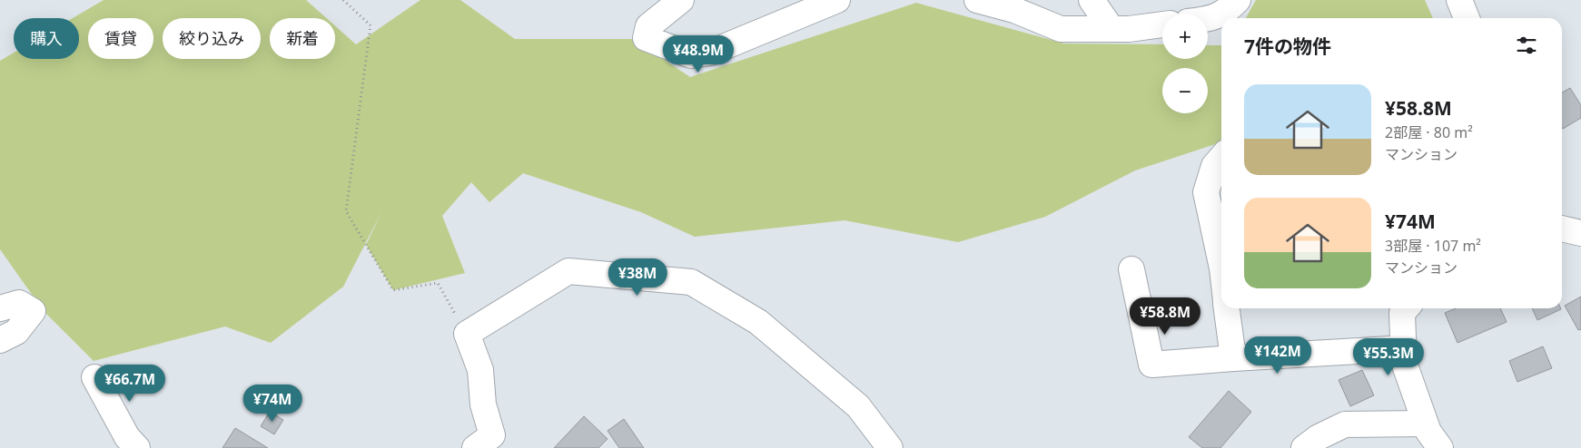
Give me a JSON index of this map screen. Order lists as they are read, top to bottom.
{
  "page": {
    "map_buttons": ["+", "−"],
    "chip": [
      "購入",
      "賃貸",
      "絞り込み",
      "新着"
    ],
    "heading": "7件の物件",
    "price": [
      "¥48.9M",
      "¥38M",
      "¥58.8M",
      "¥142M",
      "¥55.3M",
      "¥66.7M",
      "¥74M"
    ],
    "list": [
      {
        "name": "¥58.8M",
        "note": "2部屋 · 80 m² · マンション"
      },
      {
        "name": "¥74M",
        "note": "3部屋 · 107 m² · マンション"
      }
    ]
  }
}
